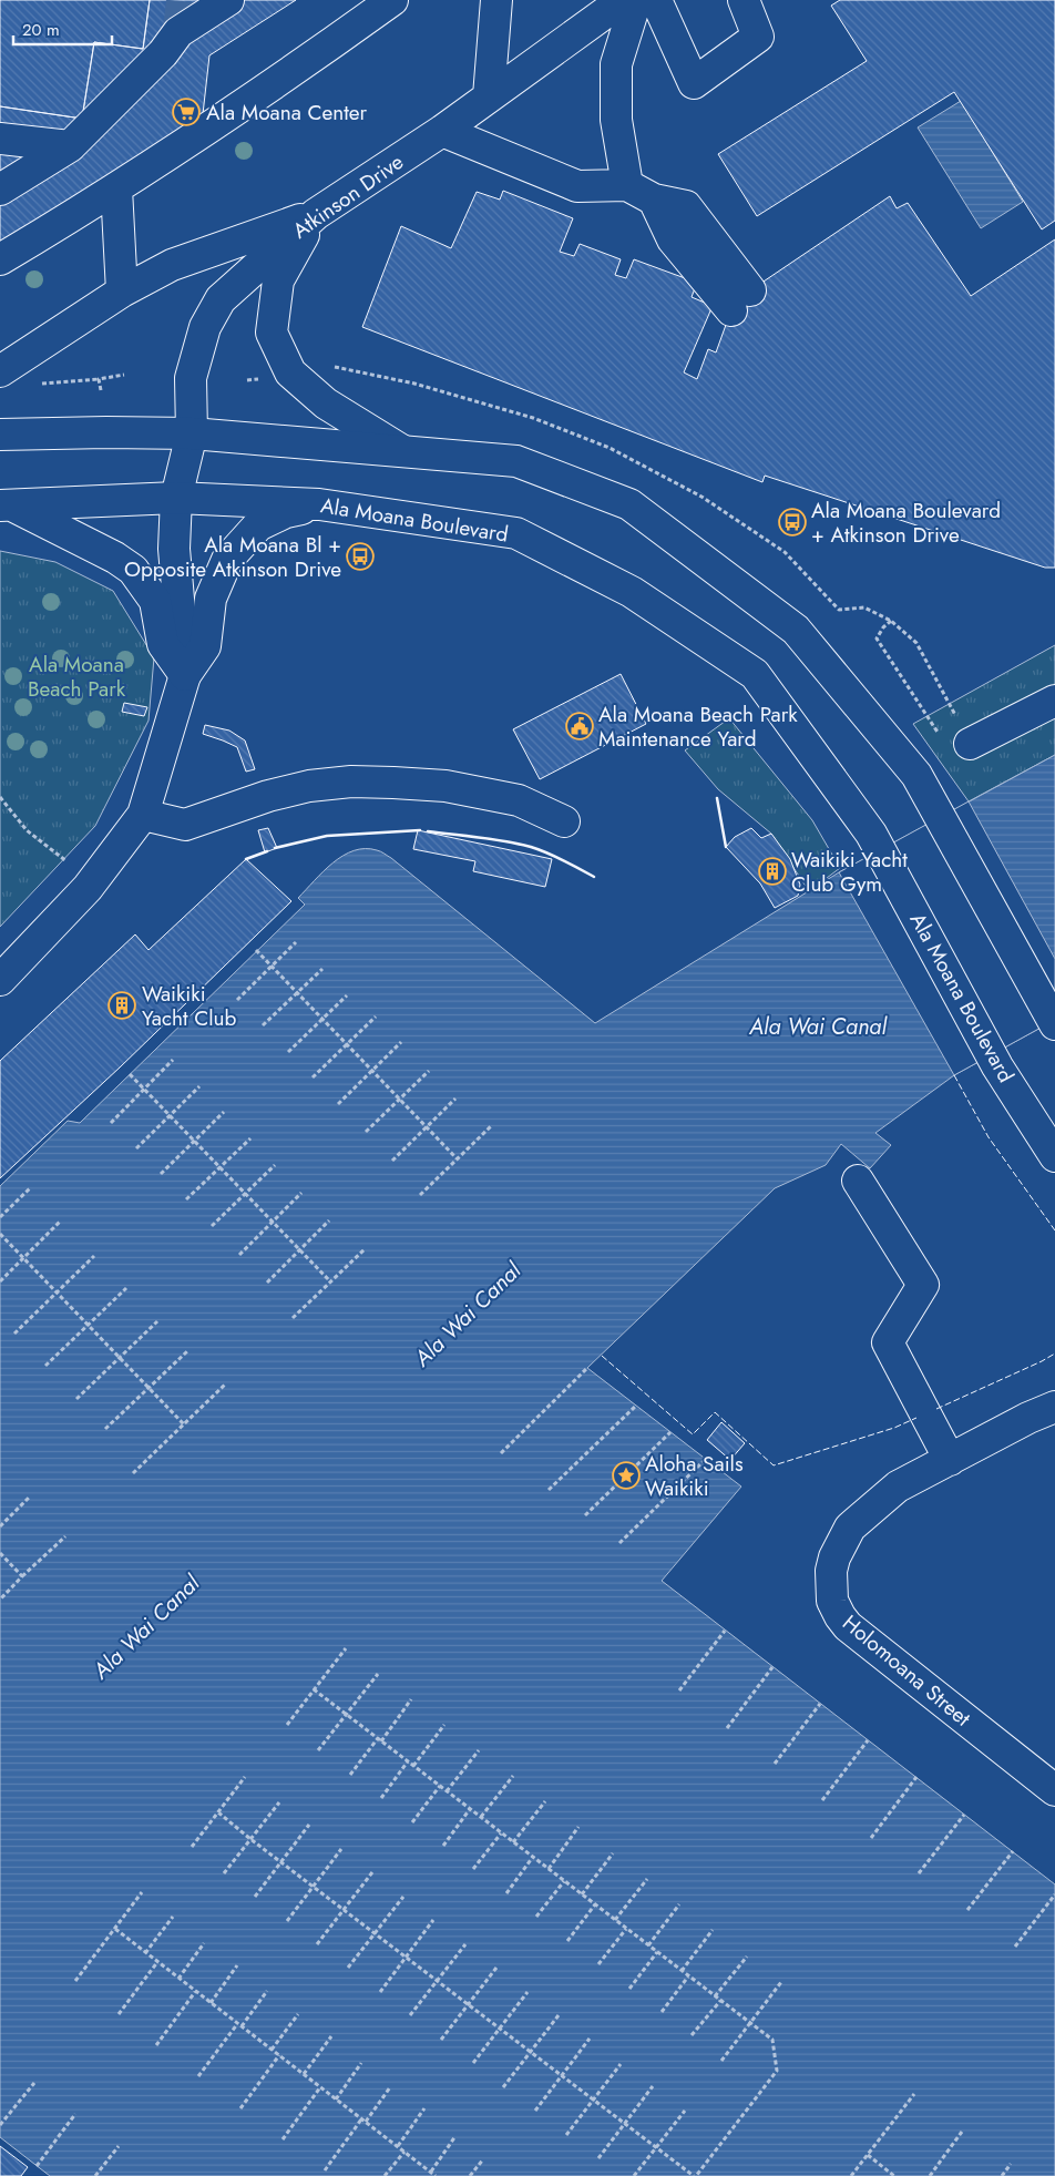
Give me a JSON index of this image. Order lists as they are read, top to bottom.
{
  "streets": {
    "main road": ["Atkinson Drive", "Ala Moana Boulevard", "Holomoana Street"]
  },
  "crossings": [
    ["Atkinson Drive", "Ala Moana Boulevard"]
  ],
  "water": ["Ala Wai Canal"],
  "parks": ["Ala Moana Beach Park"],
  "places": {
    "supermarket": ["Ala Moana Center"],
    "bus stop": ["Ala Moana Boulevard + Atkinson Drive", "Ala Moana Bl + Opposite Atkinson Drive"],
    "public building": ["Ala Moana Beach Park Maintenance Yard"],
    "building": ["Waikiki Yacht Club Gym", "Waikiki Yacht Club"],
    "place": ["Aloha Sails Waikiki"]
  },
  "scale_bar": "20 m"
}
